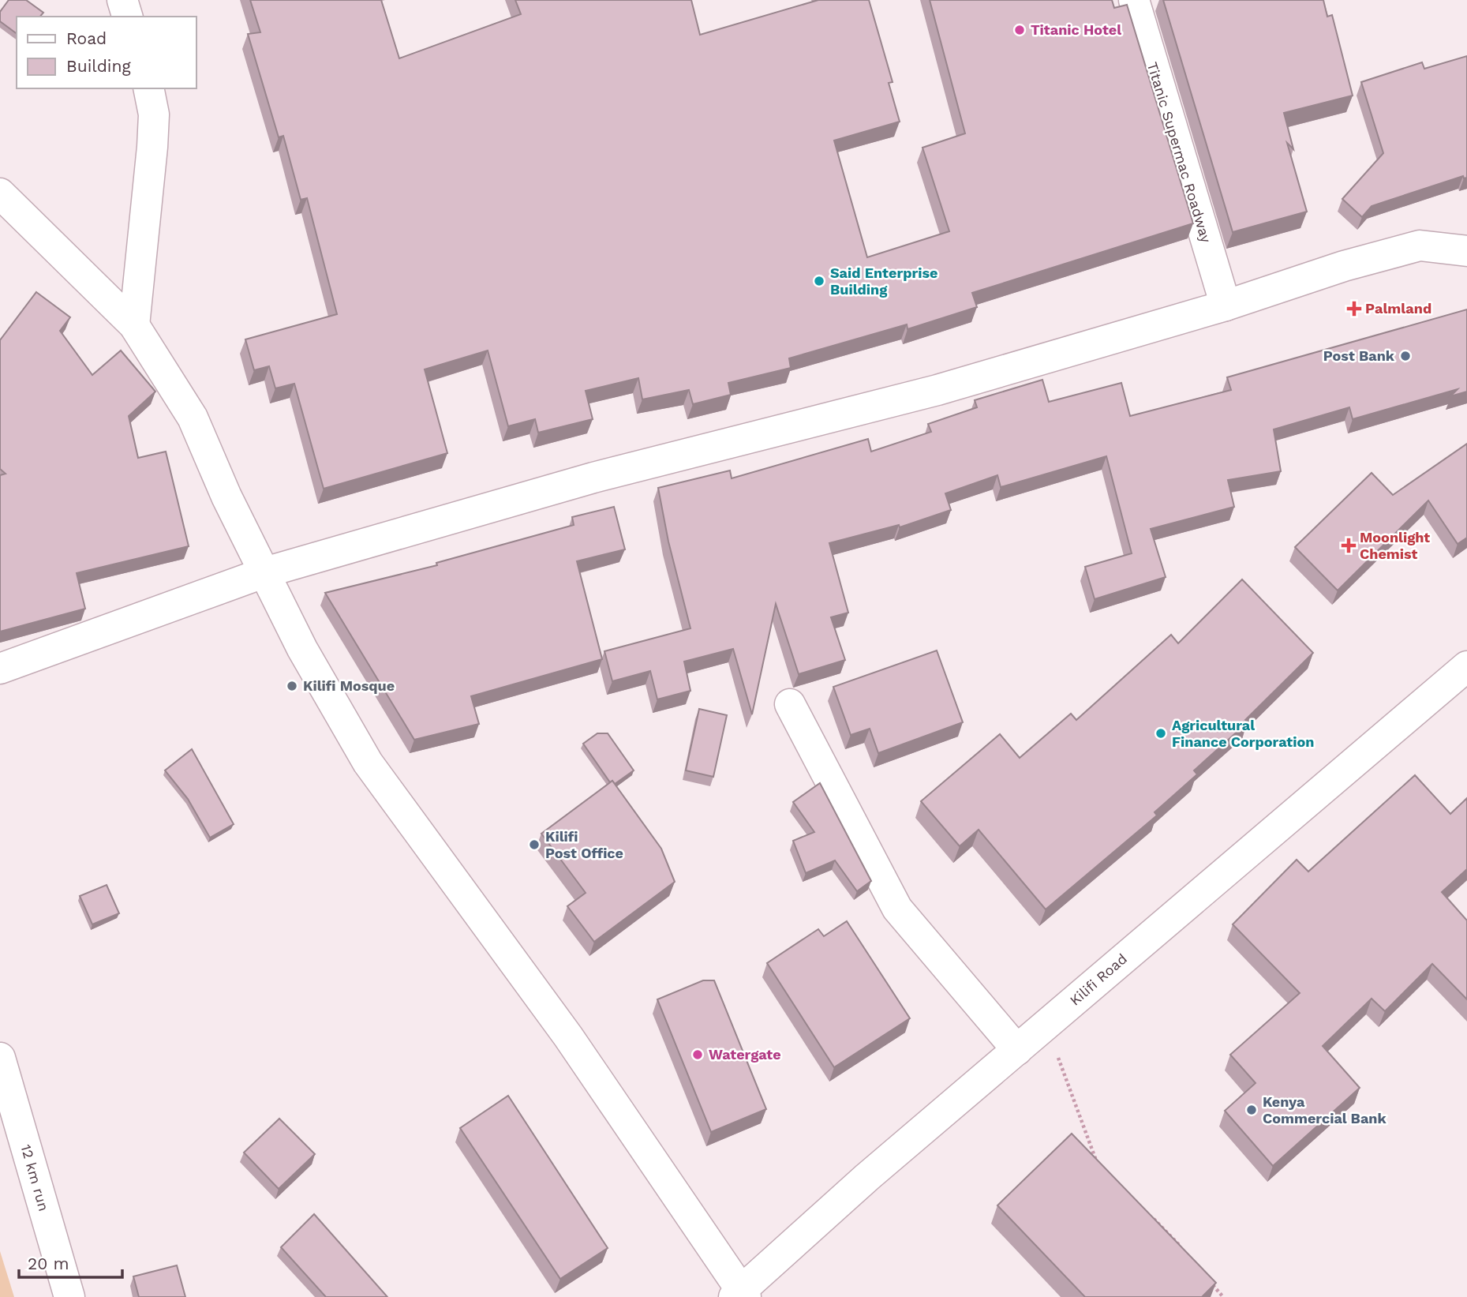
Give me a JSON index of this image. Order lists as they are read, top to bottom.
{
  "streets": {
    "street": ["Titanic Supermac Roadway", "Kilifi Road", "12 km run"]
  },
  "places": {
    "other": [
      "Titanic Hotel",
      "Said Enterprise Building",
      "Post Bank",
      "Kilifi Mosque",
      "Agricultural Finance Corporation",
      "Kilifi Post Office",
      "Watergate",
      "Kenya Commercial Bank"
    ],
    "health": ["Palmland", "Moonlight Chemist"]
  },
  "legend": ["Road", "Building"],
  "scale_bar": "20 m"
}
